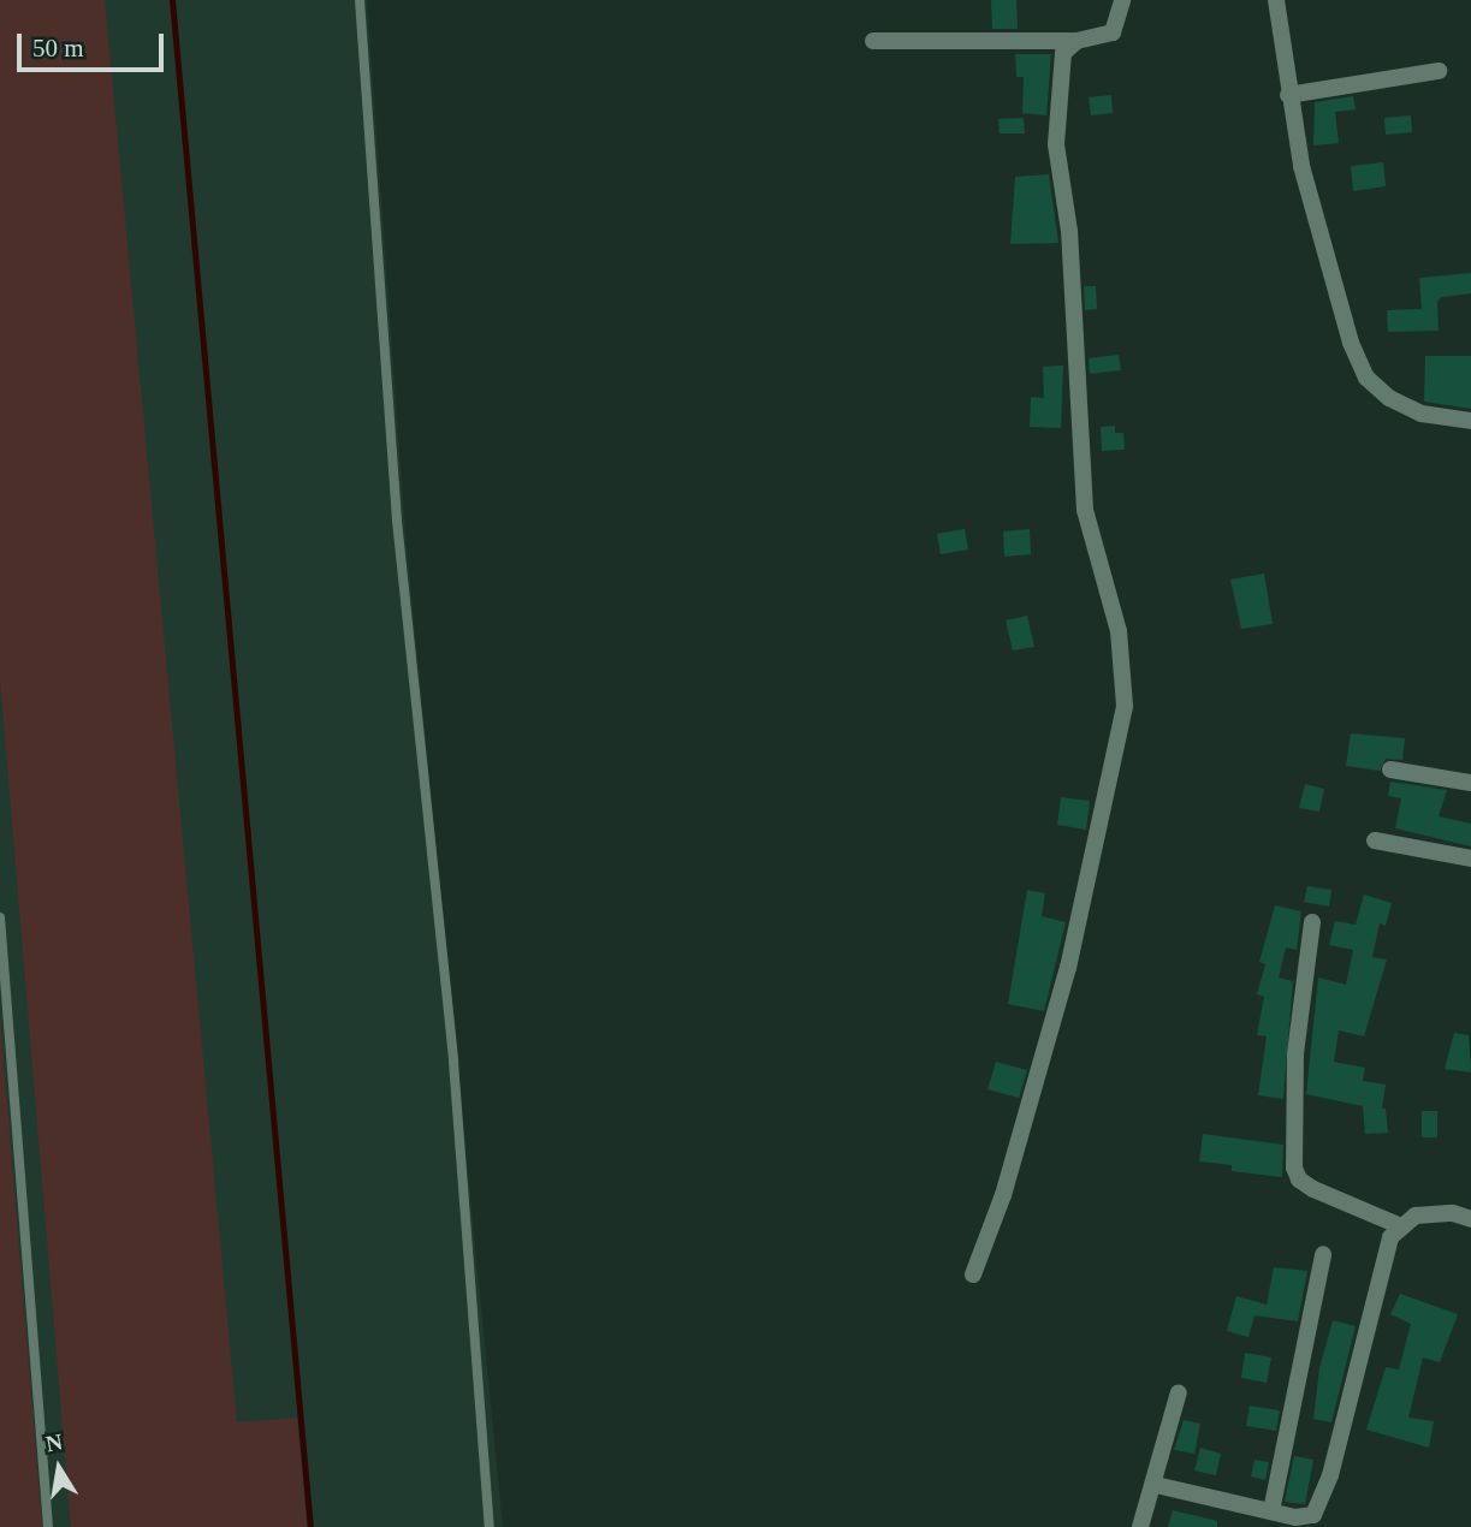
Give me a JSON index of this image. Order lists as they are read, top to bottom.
{
  "scale_bar": "50 m",
  "north": "top"
}
